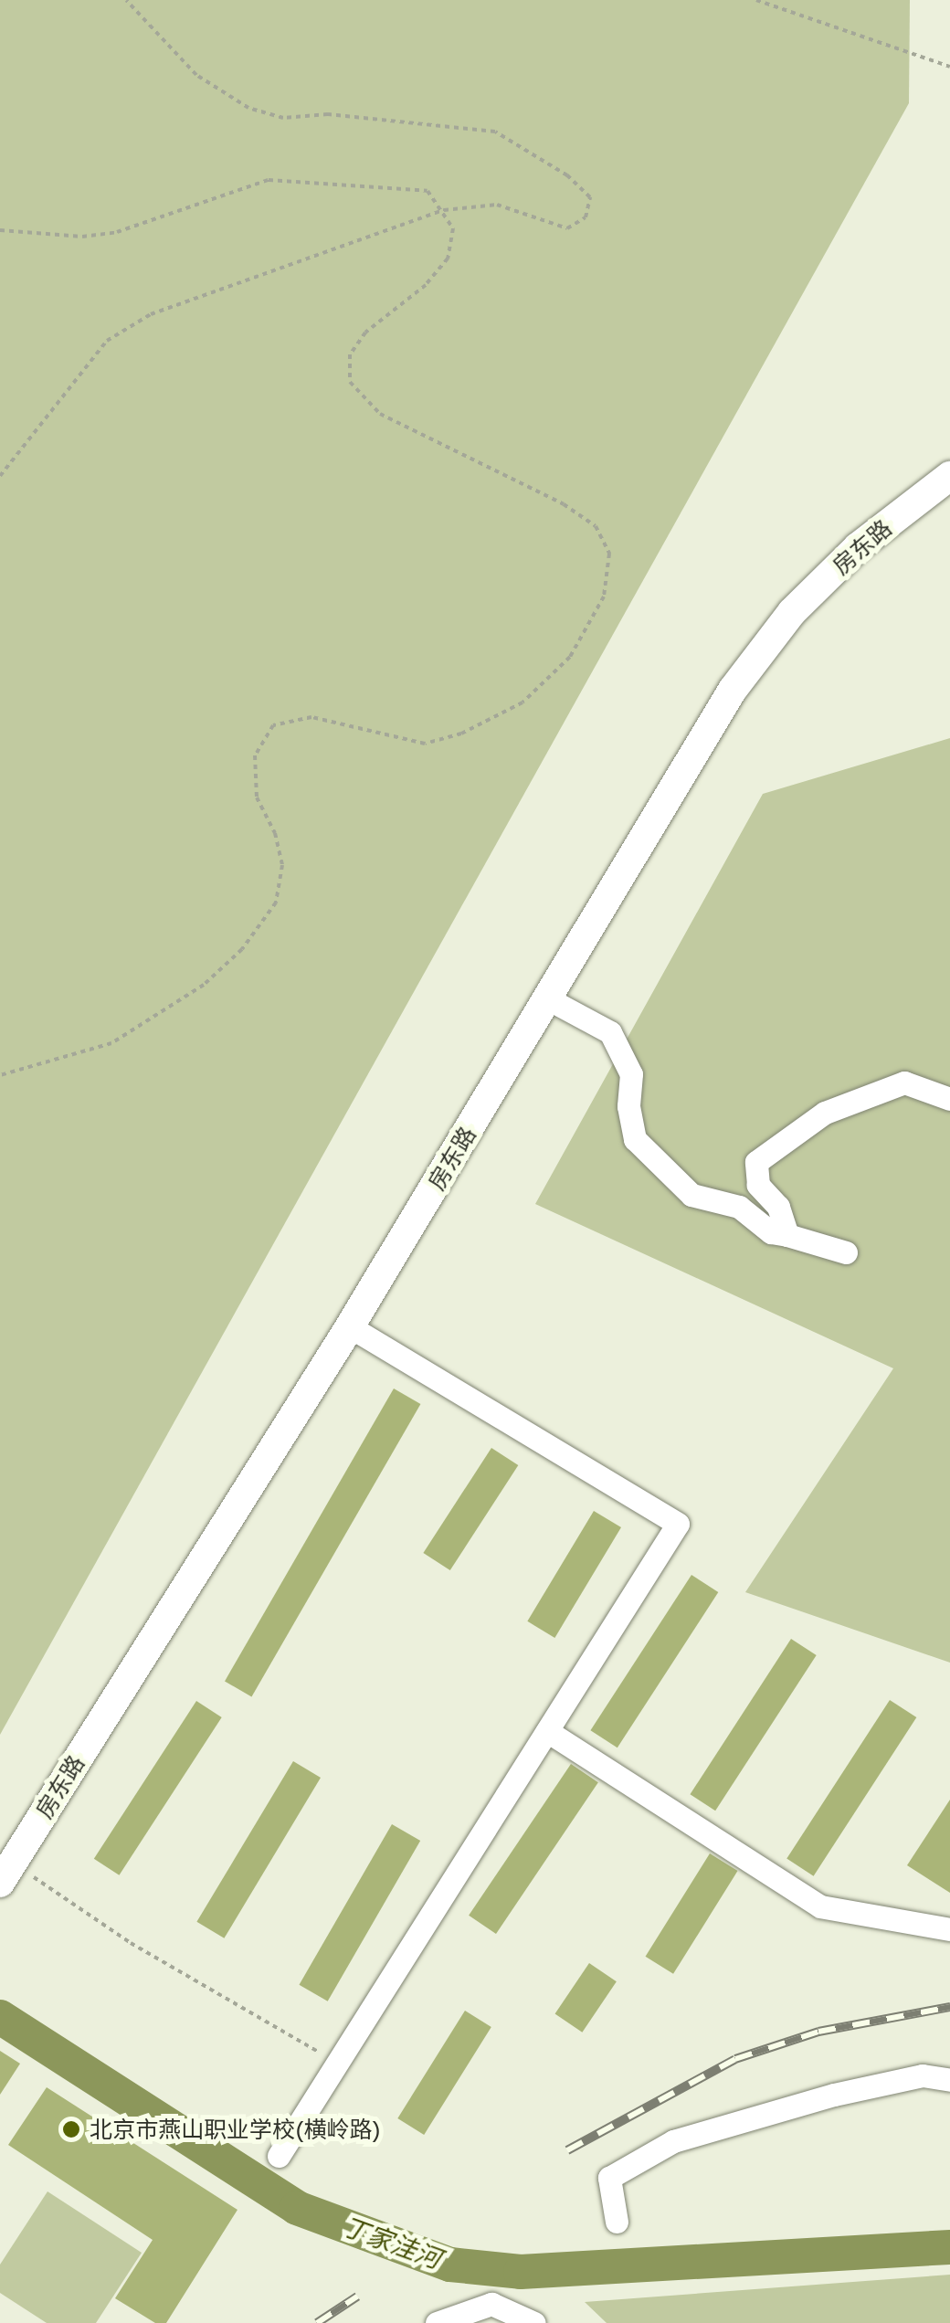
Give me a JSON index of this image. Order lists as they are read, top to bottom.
{
  "streets": {
    "main road": ["房东路"]
  },
  "water": ["丁家洼河"],
  "places": ["北京市燕山职业学校(横岭路)"]
}
